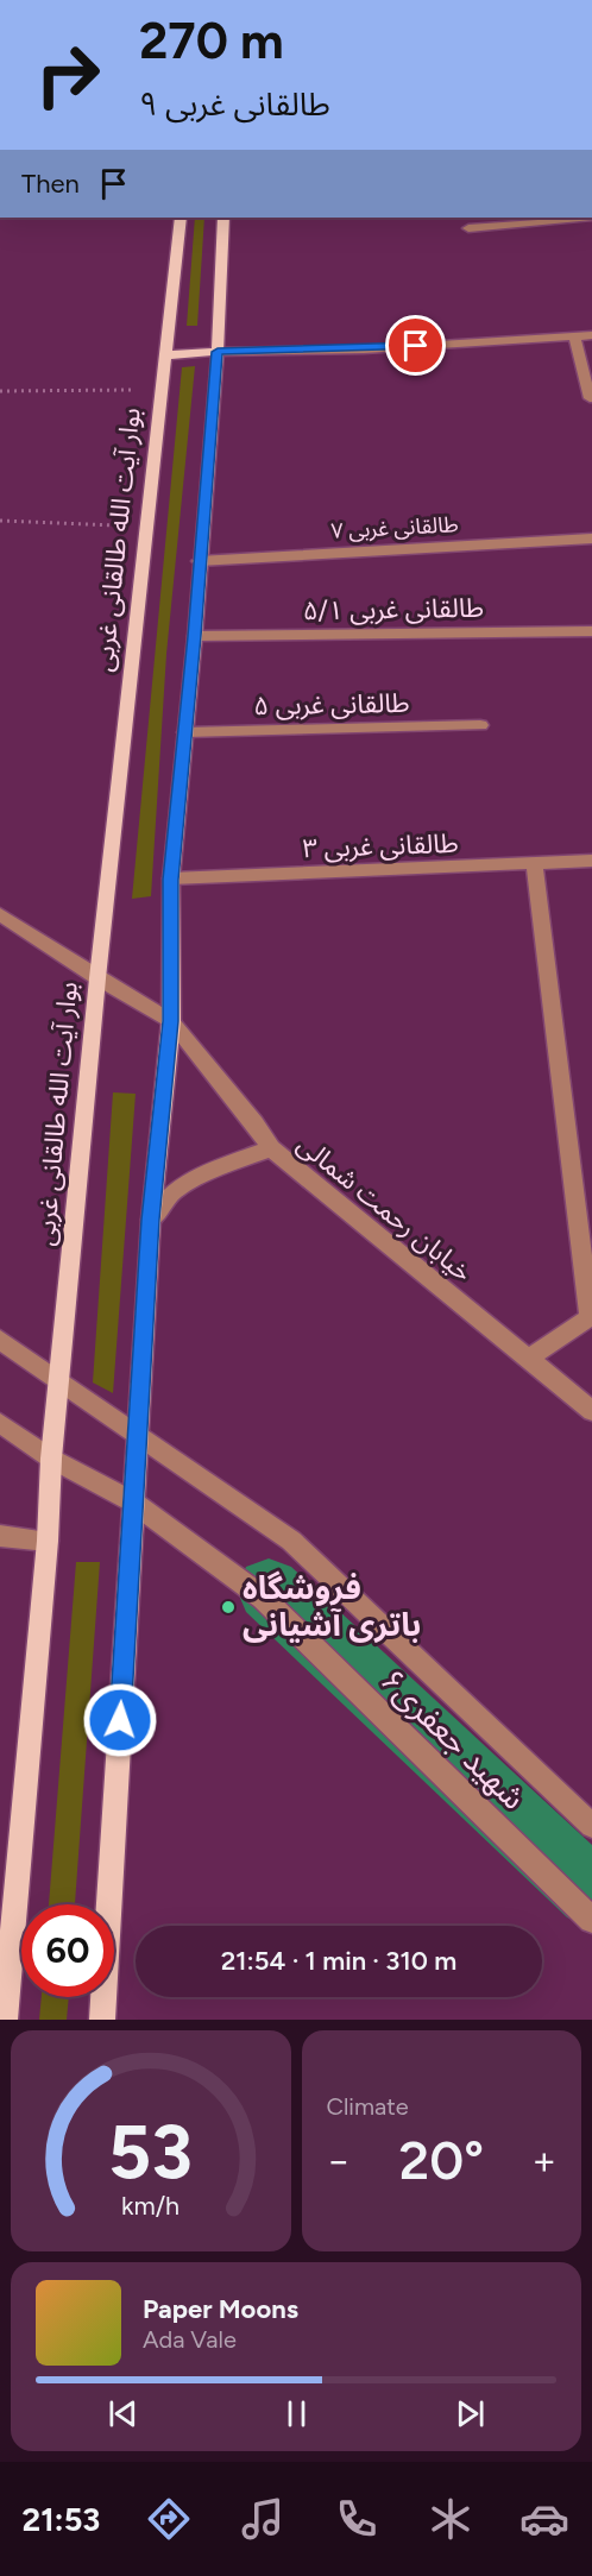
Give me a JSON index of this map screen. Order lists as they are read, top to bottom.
{
  "streets": {
    "main road": ["بوار آیت الله طالقانی غربی"],
    "street": [
      "طالقانی غربی ۷",
      "طالقانی غربی ۵/۱",
      "طالقانی غربی ۵",
      "طالقانی غربی ۳",
      "خیابان رحمت شمالی",
      "شهید جعفری۶"
    ]
  },
  "crossings": [
    ["بوار آیت الله طالقانی غربی", "شهید جعفری۶"]
  ],
  "places": ["فروشگاه باتری آشیانی"],
  "page": {
    "turn": ["270 m", "طالقانی غربی ۹"],
    "then": "Then",
    "limit": "60",
    "trip": "21:54 · 1 min · 310 m",
    "tile": "Climate",
    "heat": ["−", "20°", "+"],
    "song": ["Paper Moons", "Ada Vale"],
    "tabs": "21:53",
    "gauge": ["53", "km/h"]
  }
}
